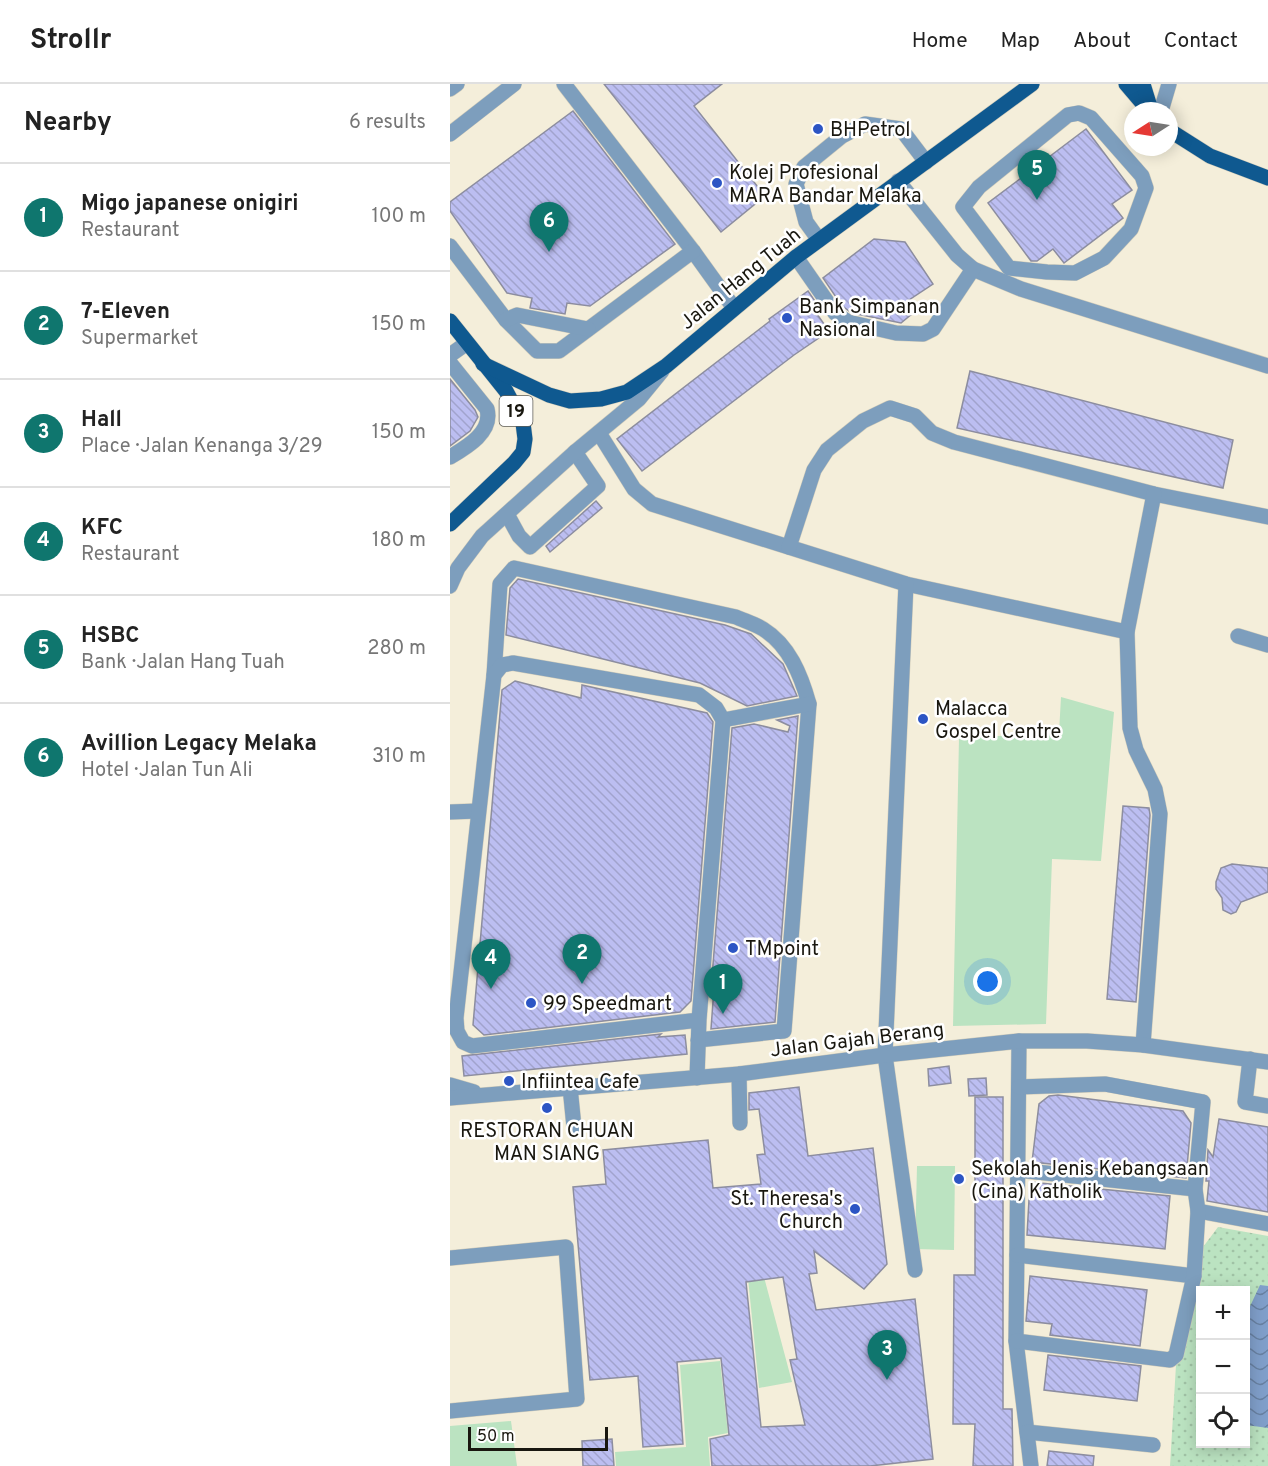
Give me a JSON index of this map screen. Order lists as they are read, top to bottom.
{
  "streets": {
    "main road": ["Jalan Hang Tuah", "19"],
    "street": ["Jalan Gajah Berang"]
  },
  "crossings": [
    ["Jalan Hang Tuah", "19"]
  ],
  "places": [
    "BHPetrol",
    "Kolej Profesional MARA Bandar Melaka",
    "Bank Simpanan Nasional",
    "Malacca Gospel Centre",
    "TMpoint",
    "99 Speedmart",
    "Infiintea Cafe",
    "RESTORAN CHUAN MAN SIANG",
    "Sekolah Jenis Kebangsaan (Cina) Katholik",
    "St. Theresa's Church"
  ],
  "scale_bar": "50 m",
  "north": "left",
  "page": {
    "header": "Strollr",
    "nav": [
      "Home",
      "Map",
      "About",
      "Contact"
    ],
    "heading": ["Nearby", "6 results"],
    "pins": [
      "5",
      "6",
      "2",
      "4",
      "1",
      "3"
    ],
    "list": [
      {
        "mark": "1",
        "name": "Migo japanese onigiri",
        "note": "Restaurant",
        "value": "100 m"
      },
      {
        "mark": "2",
        "name": "7-Eleven",
        "note": "Supermarket",
        "value": "150 m"
      },
      {
        "mark": "3",
        "name": "Hall",
        "note": "Place · Jalan Kenanga 3/29",
        "value": "150 m"
      },
      {
        "mark": "4",
        "name": "KFC",
        "note": "Restaurant",
        "value": "180 m"
      },
      {
        "mark": "5",
        "name": "HSBC",
        "note": "Bank · Jalan Hang Tuah",
        "value": "280 m"
      },
      {
        "mark": "6",
        "name": "Avillion Legacy Melaka",
        "note": "Hotel · Jalan Tun Ali",
        "value": "310 m"
      }
    ],
    "map_buttons": ["+", "−"],
    "scale": "50 m"
  }
}
